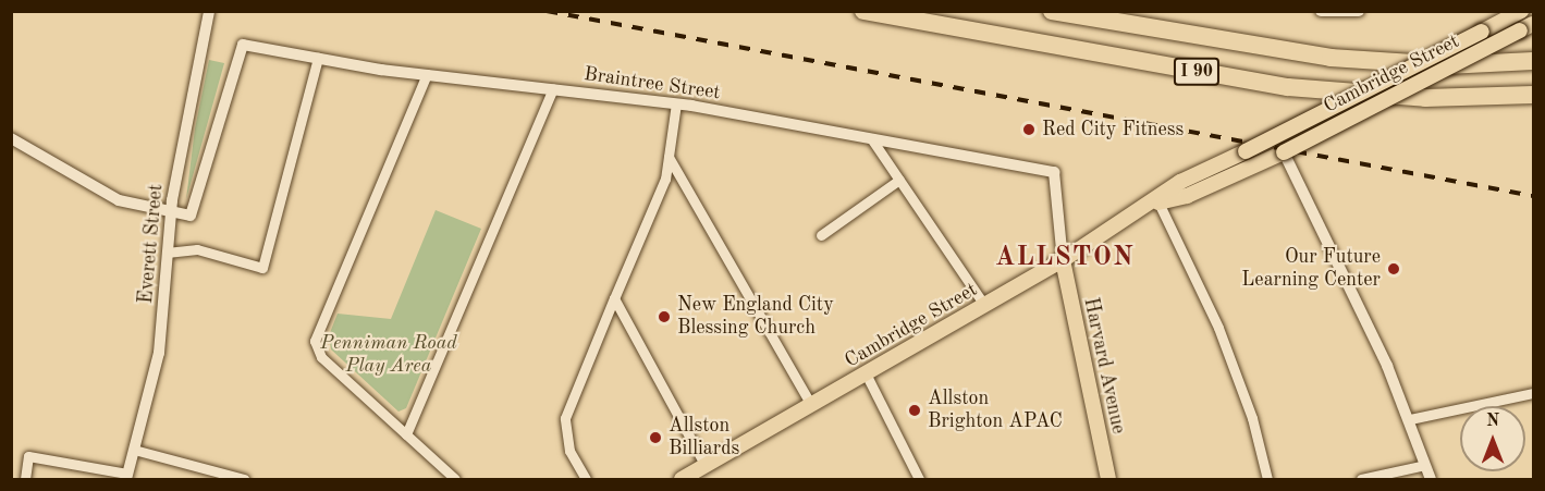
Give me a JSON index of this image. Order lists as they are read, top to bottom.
{
  "streets": {
    "highway": ["I 90"],
    "main road": ["Cambridge Street", "Harvard Avenue"],
    "street": ["Braintree Street", "Everett Street"]
  },
  "crossings": [
    ["Cambridge Street", "Braintree Street"],
    ["Cambridge Street", "Harvard Avenue"],
    ["Braintree Street", "Everett Street"],
    ["Braintree Street", "Harvard Avenue"]
  ],
  "districts": ["ALLSTON"],
  "parks": ["Penniman Road Play Area"],
  "places": [
    "Red City Fitness",
    "Our Future Learning Center",
    "New England City Blessing Church",
    "Allston Brighton APAC",
    "Allston Billiards"
  ],
  "north": "top"
}
